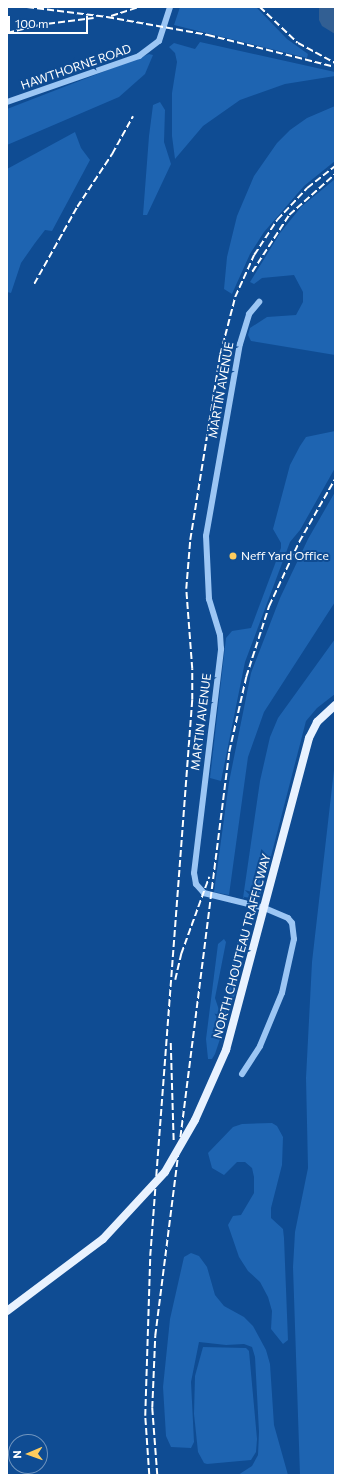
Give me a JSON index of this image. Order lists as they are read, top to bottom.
{
  "streets": {
    "main road": ["NORTH CHOUTEAU TRAFFICWAY"],
    "street": ["HAWTHORNE ROAD", "MARTIN AVENUE"]
  },
  "crossings": [
    ["MARTIN AVENUE", "NORTH CHOUTEAU TRAFFICWAY"]
  ],
  "places": ["Neff Yard Office"],
  "scale_bar": "100 m",
  "north": "left"
}
